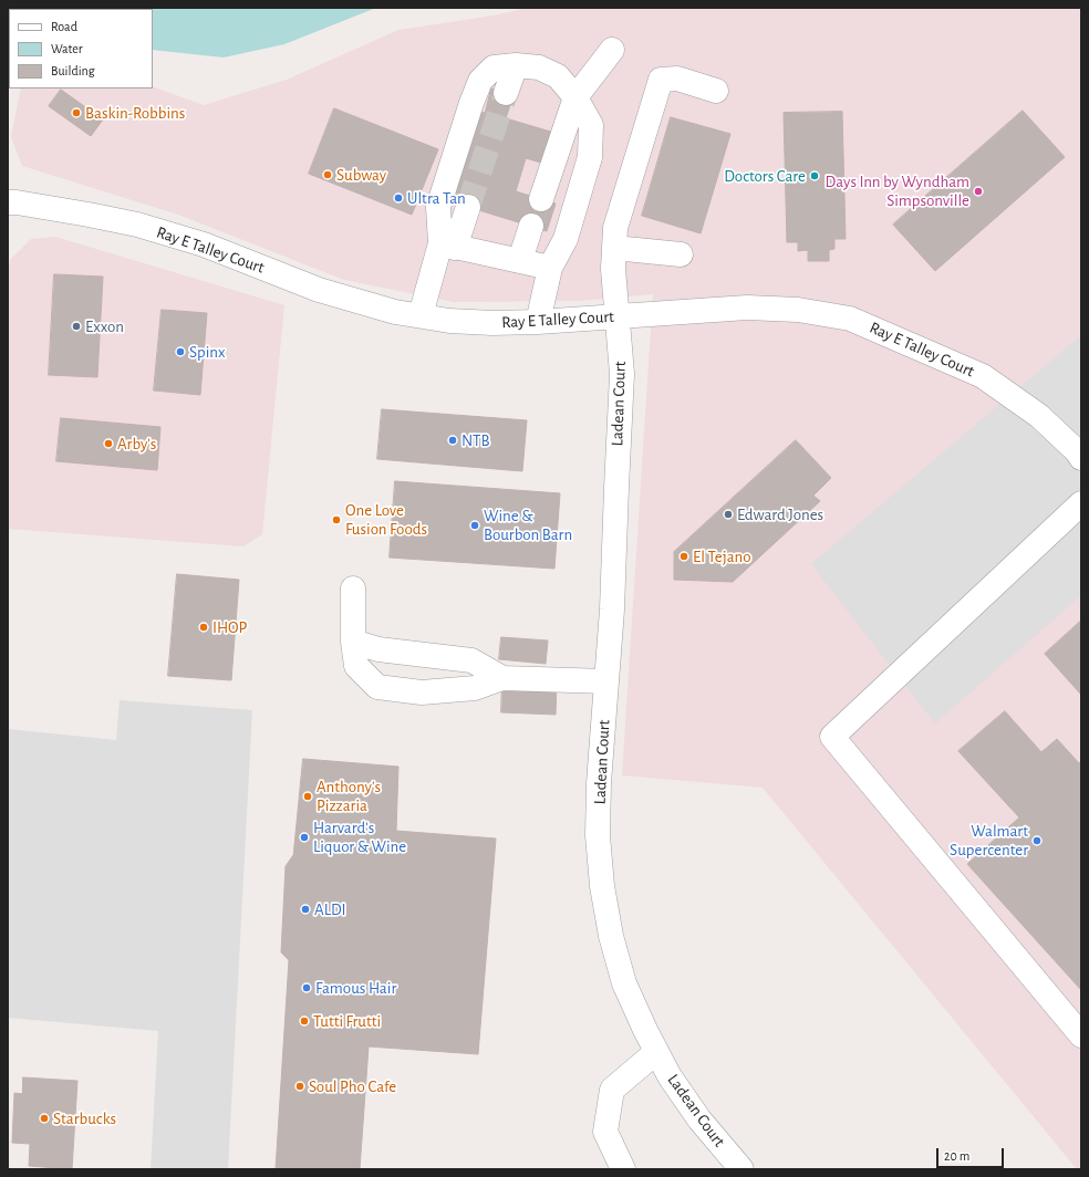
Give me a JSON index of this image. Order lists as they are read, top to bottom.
{
  "streets": {
    "street": ["Ray E Talley Court", "Ladean Court"]
  },
  "crossings": [
    ["Ray E Talley Court", "Ladean Court"]
  ],
  "places": [
    "Baskin-Robbins",
    "Subway",
    "Doctors Care",
    "Days Inn by Wyndham Simpsonville",
    "Ultra Tan",
    "Exxon",
    "Spinx",
    "NTB",
    "Arby's",
    "Edward Jones",
    "One Love Fusion Foods",
    "Wine & Bourbon Barn",
    "El Tejano",
    "IHOP",
    "Anthony's Pizzaria",
    "Harvard's Liquor & Wine",
    "Walmart Supercenter",
    "ALDI",
    "Famous Hair",
    "Tutti Frutti",
    "Soul Pho Cafe",
    "Starbucks"
  ],
  "legend": ["Road", "Water", "Building"],
  "scale_bar": "20 m"
}
